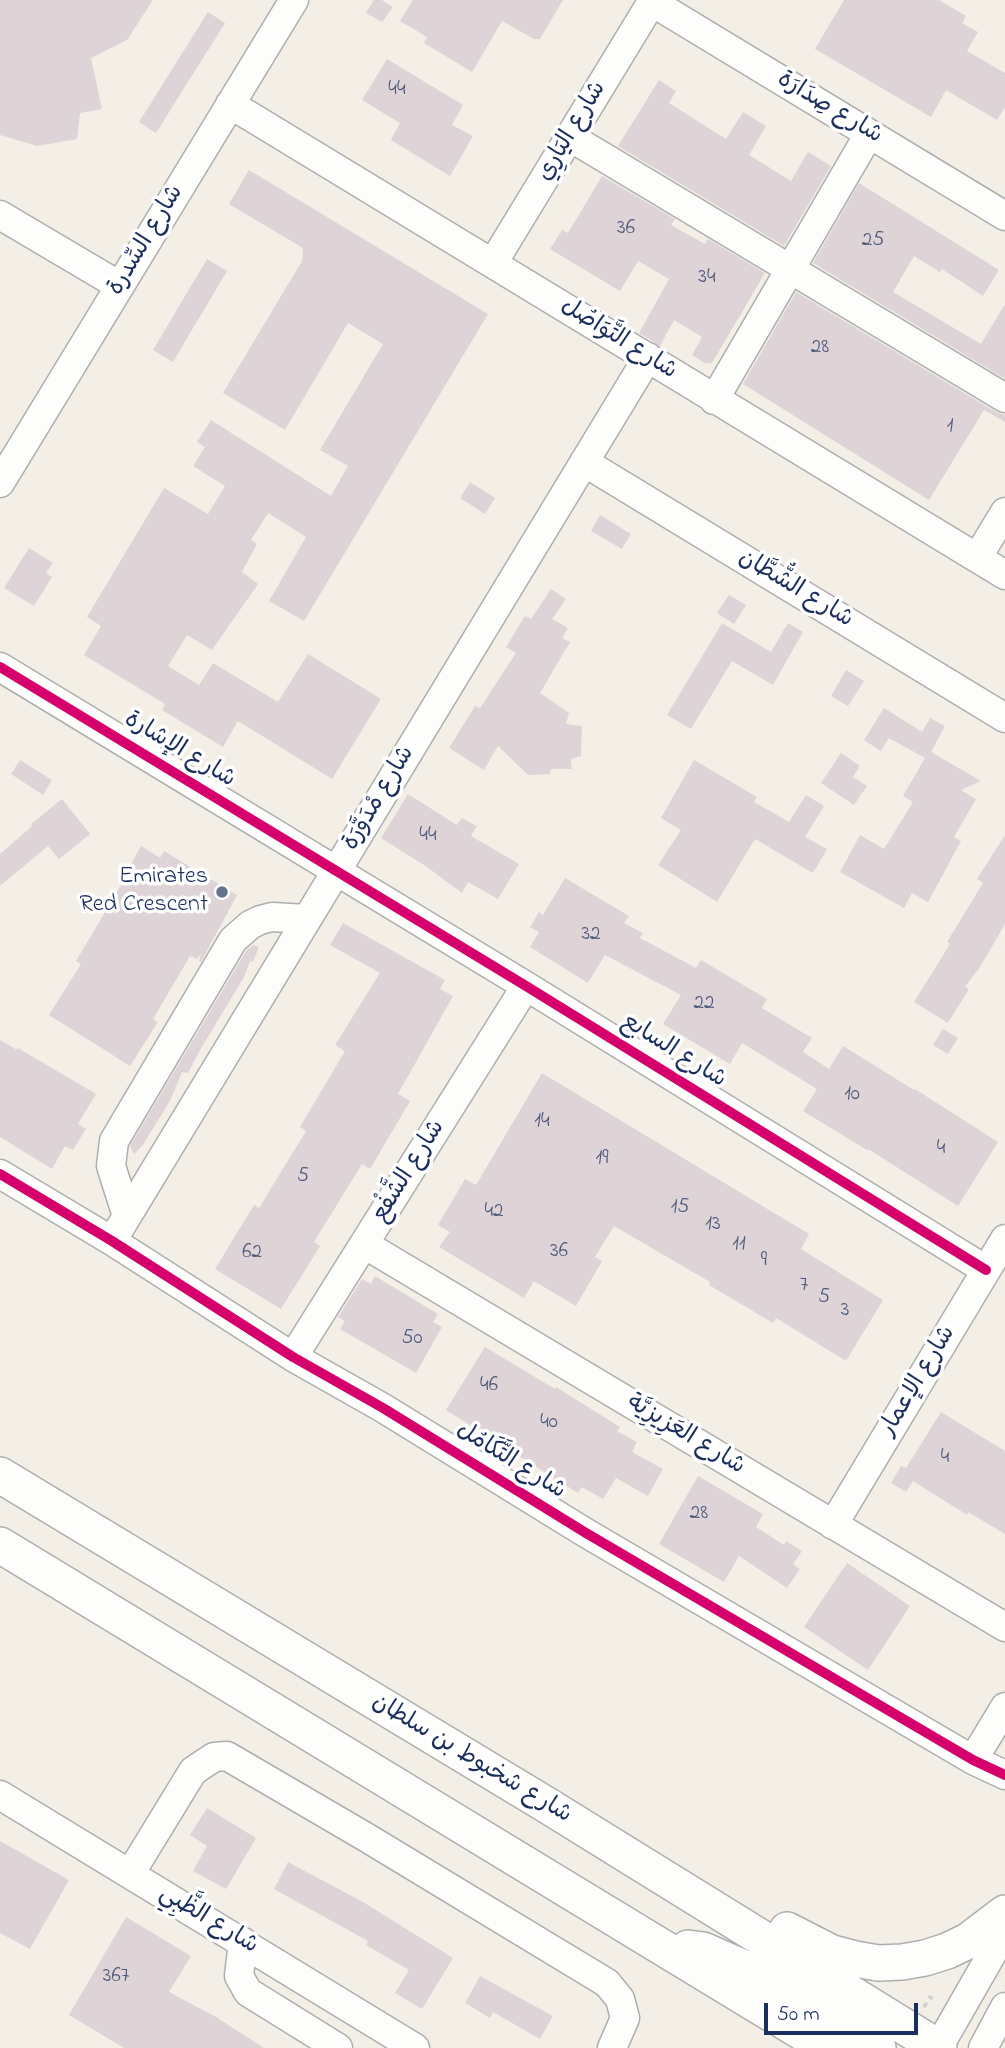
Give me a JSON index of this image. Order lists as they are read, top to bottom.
{
  "streets": {
    "main road": ["شارع شخبوط بن سلطان"],
    "street": [
      "شارع صِدَارَة",
      "شارع اليَارِي",
      "شارع السِّدرة",
      "شارع التَّوَاصُل",
      "شارع الشُّطَّان",
      "شارع الإشارة",
      "شارع مْدَوَّرَة",
      "شارع السابع",
      "شارع الشَّفْع",
      "شارع الإعمار",
      "شارع العَزِيزِيَّة",
      "شارع التَّكَامُل",
      "شارع الظَّبِي"
    ]
  },
  "crossings": [
    ["شارع صِدَارَة", "شارع اليَارِي"],
    ["شارع اليَارِي", "شارع التَّوَاصُل"],
    ["شارع السِّدرة", "شارع التَّوَاصُل"],
    ["شارع التَّوَاصُل", "شارع مْدَوَّرَة"],
    ["شارع الشُّطَّان", "شارع مْدَوَّرَة"],
    ["شارع الإشارة", "شارع مْدَوَّرَة"],
    ["شارع الإشارة", "شارع السابع"],
    ["شارع مْدَوَّرَة", "شارع السابع"],
    ["شارع مْدَوَّرَة", "شارع التَّكَامُل"],
    ["شارع السابع", "شارع الشَّفْع"],
    ["شارع السابع", "شارع الإعمار"],
    ["شارع الشَّفْع", "شارع العَزِيزِيَّة"],
    ["شارع الشَّفْع", "شارع التَّكَامُل"],
    ["شارع الإعمار", "شارع العَزِيزِيَّة"]
  ],
  "places": ["Emirates Red Crescent"],
  "house_numbers": [
    "44",
    "36",
    "25",
    "34",
    "28",
    "1",
    "44",
    "32",
    "22",
    "10",
    "14",
    "4",
    "19",
    "5",
    "15",
    "42",
    "13",
    "11",
    "36",
    "62",
    "9",
    "7",
    "5",
    "3",
    "50",
    "46",
    "40",
    "4",
    "28",
    "367"
  ],
  "scale_bar": "50 m"
}
